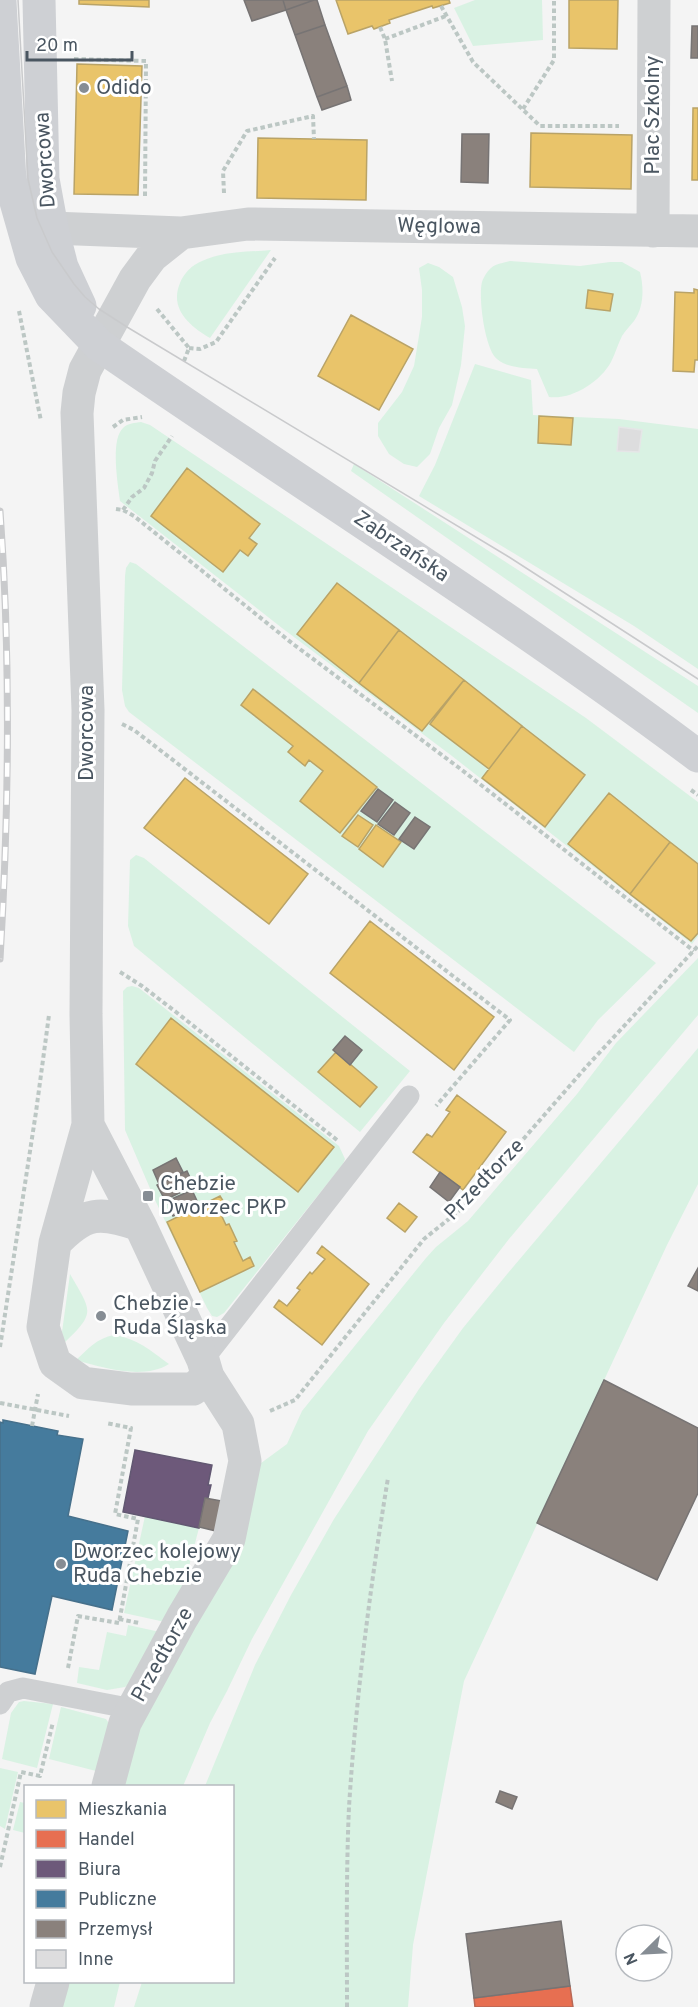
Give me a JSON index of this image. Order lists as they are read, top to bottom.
{
  "streets": {
    "main road": ["Dworcowa", "Zabrzańska"],
    "street": ["Plac Szkolny", "Węglowa", "Przedtorze"]
  },
  "crossings": [
    ["Plac Szkolny", "Węglowa"],
    ["Dworcowa", "Węglowa"],
    ["Dworcowa", "Zabrzańska"],
    ["Dworcowa", "Przedtorze"]
  ],
  "places": {
    "other": ["Odido", "Chebzie - Ruda Śląska", "Dworzec kolejowy Ruda Chebzie"],
    "transit": ["Chebzie Dworzec PKP"]
  },
  "legend": [
    "Mieszkania",
    "Handel",
    "Biura",
    "Publiczne",
    "Przemysł",
    "Inne"
  ],
  "scale_bar": "20 m",
  "north": "bottom left"
}
